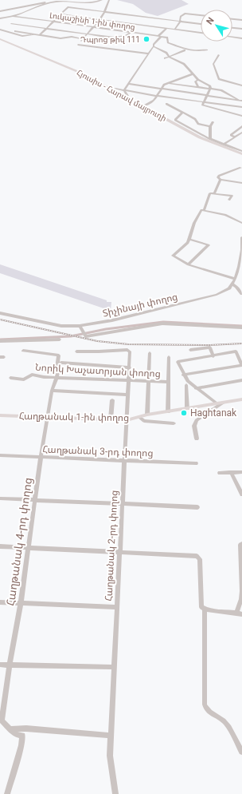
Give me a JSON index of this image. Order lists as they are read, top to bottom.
{
  "streets": {
    "highway": ["Հյուսիս - Հարավ մայրուղի"],
    "main road": ["Հաղթանակ 1-ին փողոց"],
    "street": [
      "Լուկաշինի 1-ին փողոց",
      "Տիչինայի փողոց",
      "Նորիկ Խաչատրյան փողոց",
      "Հաղթանակ 3-րդ փողոց",
      "Հաղթանակ 4-րդ փողոց",
      "Հաղթանակ 2-րդ փողոց"
    ]
  },
  "crossings": [
    ["Նորիկ Խաչատրյան փողոց", "Հաղթանակ 4-րդ փողոց"],
    ["Նորիկ Խաչատրյան փողոց", "Հաղթանակ 2-րդ փողոց"],
    ["Հաղթանակ 1-ին փողոց", "Հաղթանակ 4-րդ փողոց"],
    ["Հաղթանակ 1-ին փողոց", "Հաղթանակ 2-րդ փողոց"],
    ["Հաղթանակ 3-րդ փողոց", "Հաղթանակ 4-րդ փողոց"],
    ["Հաղթանակ 3-րդ փողոց", "Հաղթանակ 2-րդ փողոց"]
  ],
  "places": ["Դպրոց թիվ 111", "Haghtanak"],
  "north": "top left"
}
